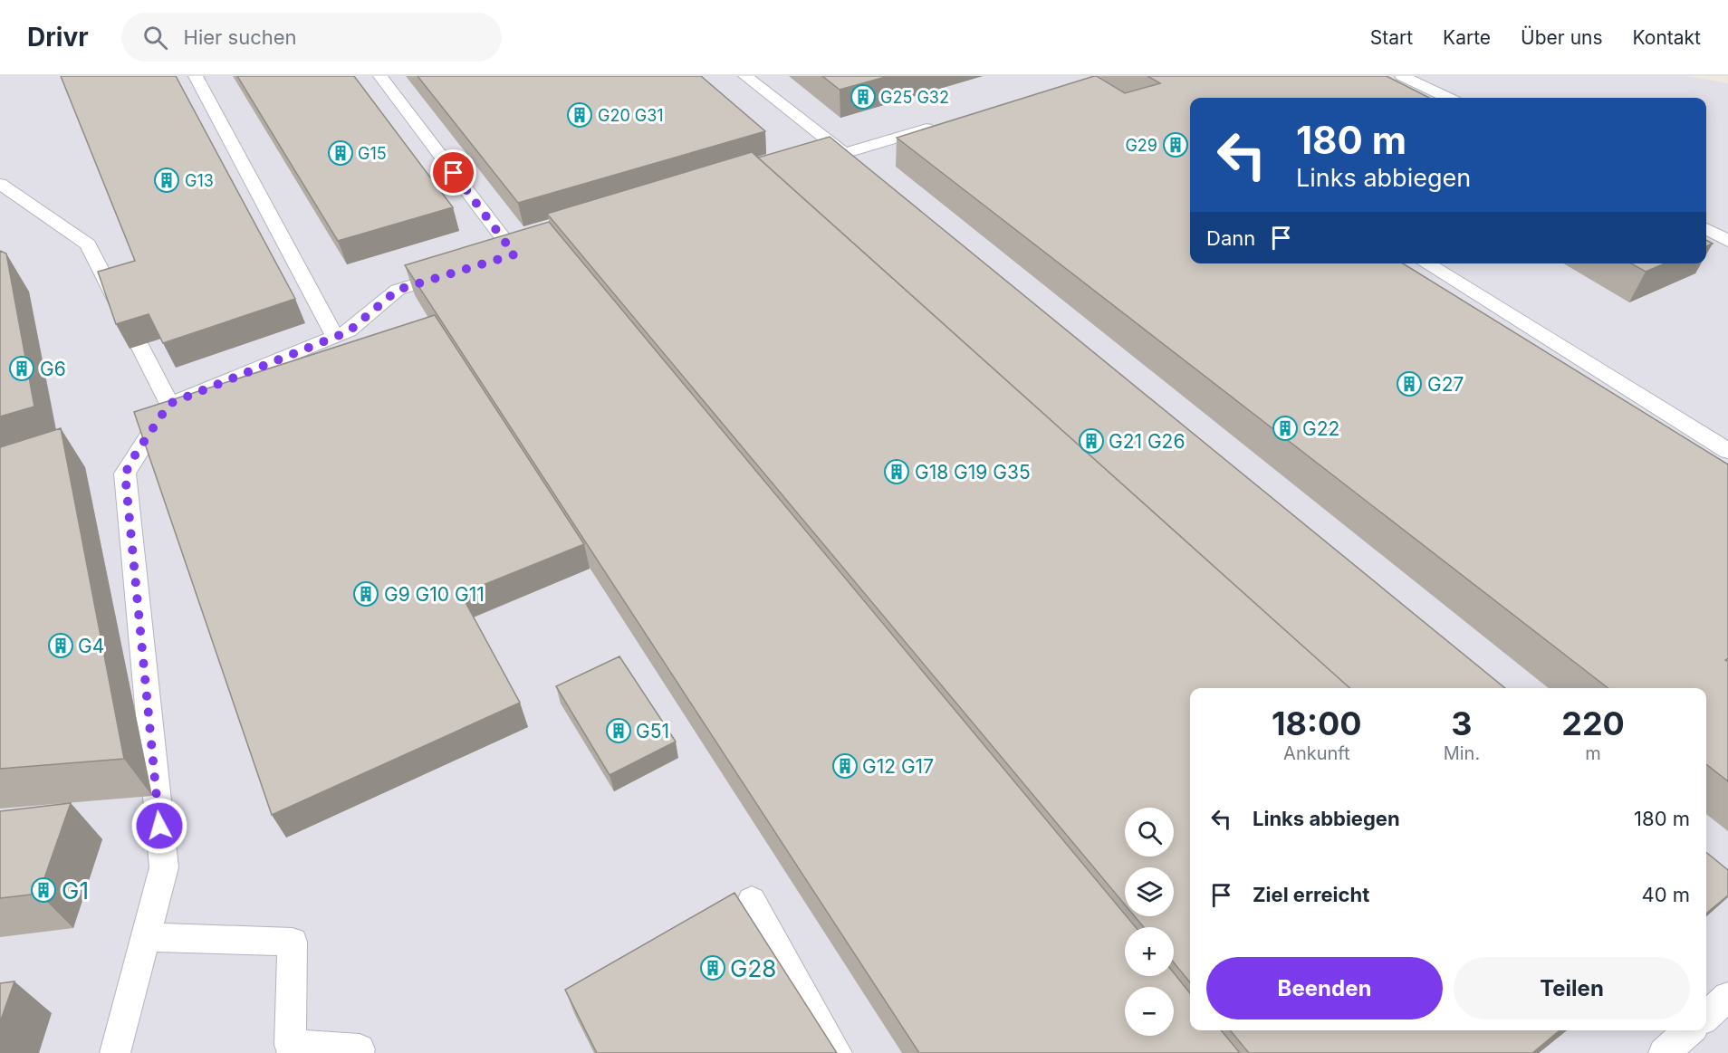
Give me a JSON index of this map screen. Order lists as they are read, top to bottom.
{
  "places": {
    "building": [
      "G25 G32",
      "G20 G31",
      "G29",
      "G15",
      "G13",
      "G6",
      "G27",
      "G22",
      "G21 G26",
      "G18 G19 G35",
      "G9 G10 G11",
      "G4",
      "G51",
      "G12 G17",
      "G1",
      "G28"
    ]
  },
  "page": {
    "header": "Drivr",
    "search": "Hier suchen",
    "nav": [
      "Start",
      "Karte",
      "Über uns",
      "Kontakt"
    ],
    "turn": ["180 m", "Links abbiegen"],
    "then": "Dann",
    "eta": [
      "18:00",
      "Ankunft",
      "3",
      "Min.",
      "220",
      "m"
    ],
    "list": [
      {
        "name": "Links abbiegen",
        "value": "180 m"
      },
      {
        "name": "Ziel erreicht",
        "value": "40 m"
      }
    ],
    "map_buttons": ["+", "−"],
    "buttons": ["Beenden", "Teilen"]
  }
}
